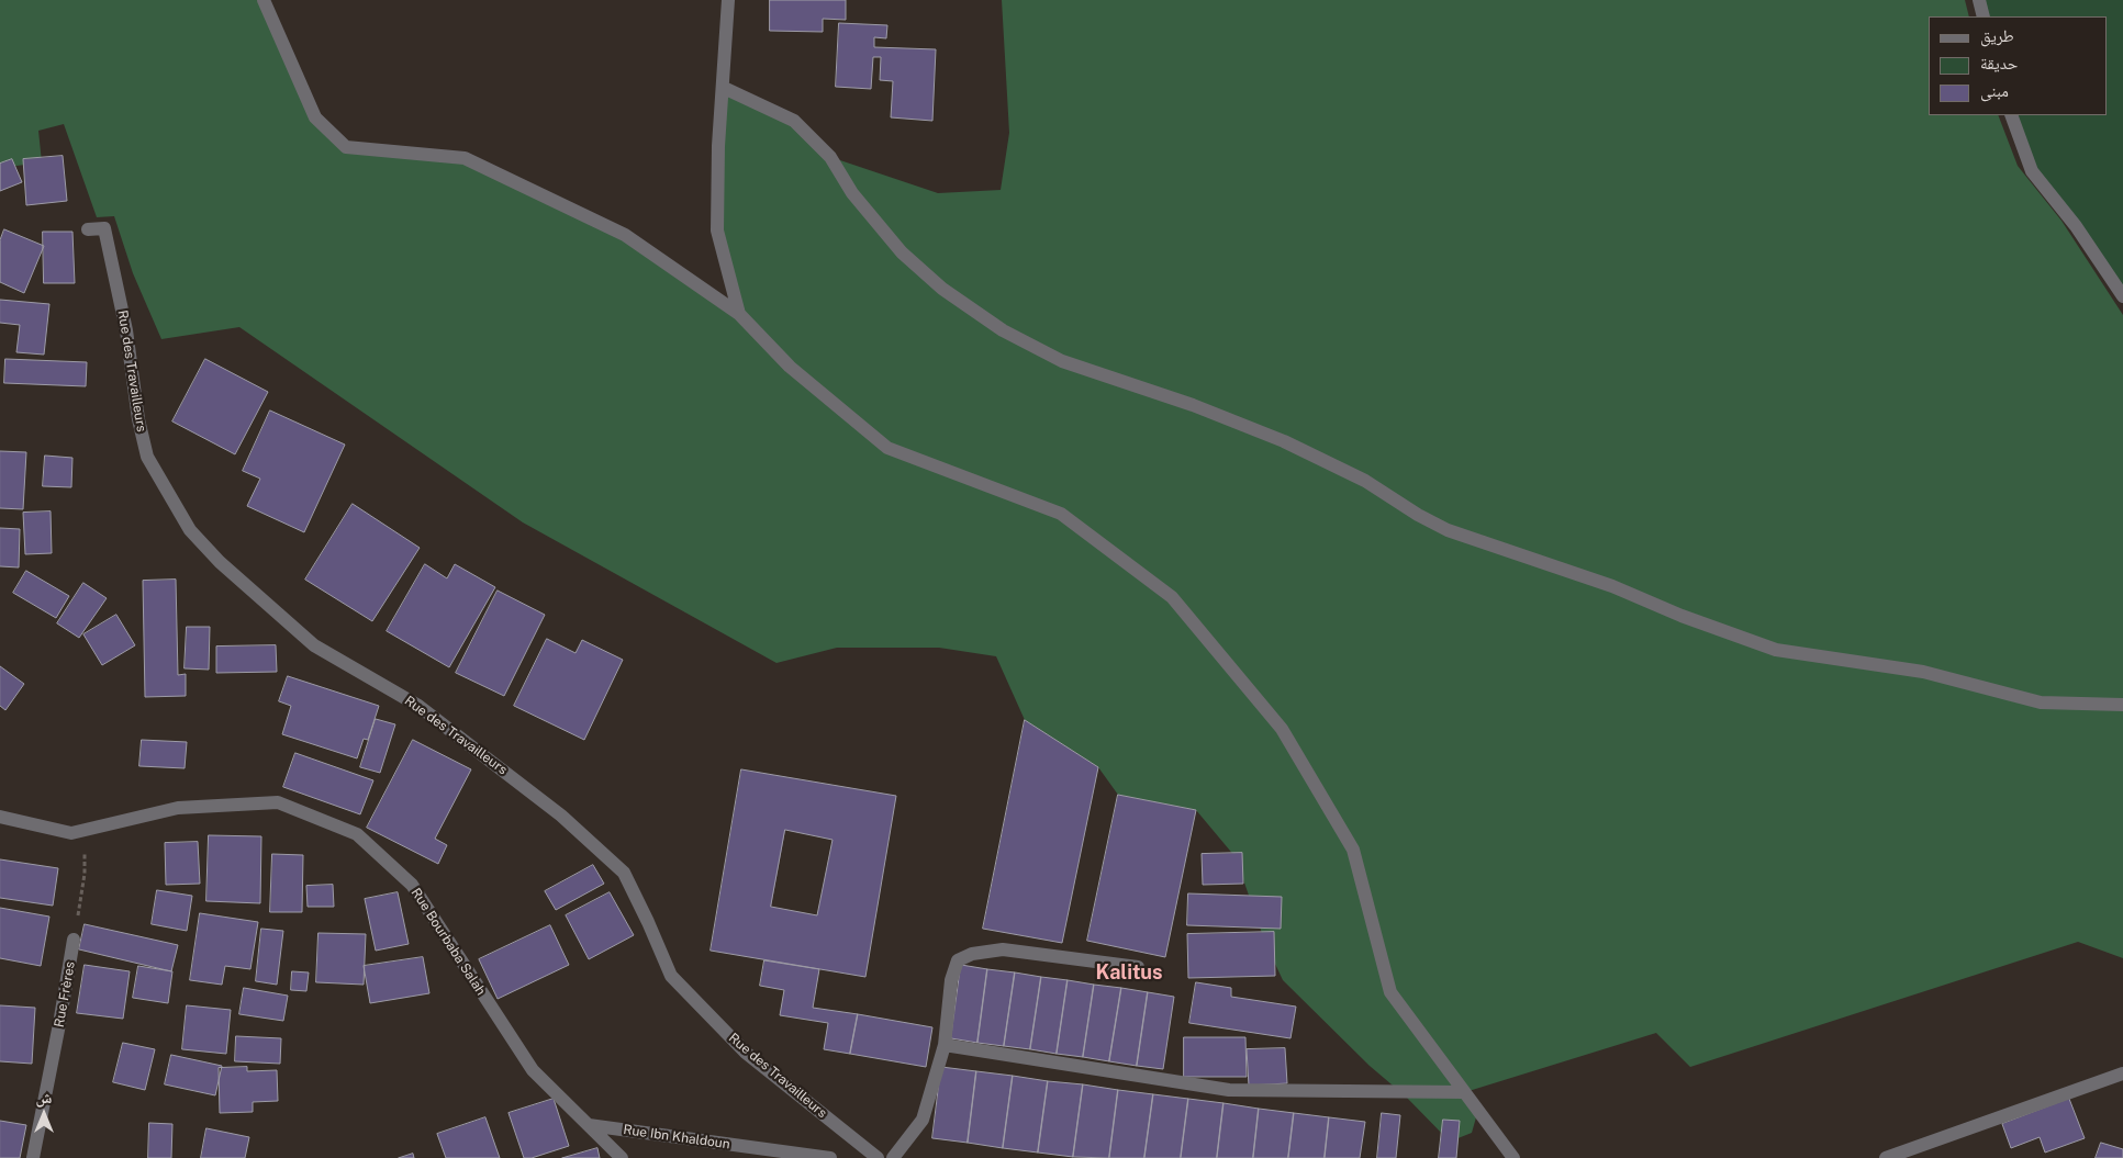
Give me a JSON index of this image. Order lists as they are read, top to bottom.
{
  "streets": {
    "street": [
      "Rue des Travailleurs",
      "Rue Bourbaba Salah",
      "Rue Frères",
      "Rue Ibn Khaldoun"
    ]
  },
  "crossings": [
    ["Rue Bourbaba Salah", "Rue Ibn Khaldoun"]
  ],
  "districts": ["Kalitus"],
  "legend": ["طريق", "حديقة", "مبنى"],
  "north": "top"
}
